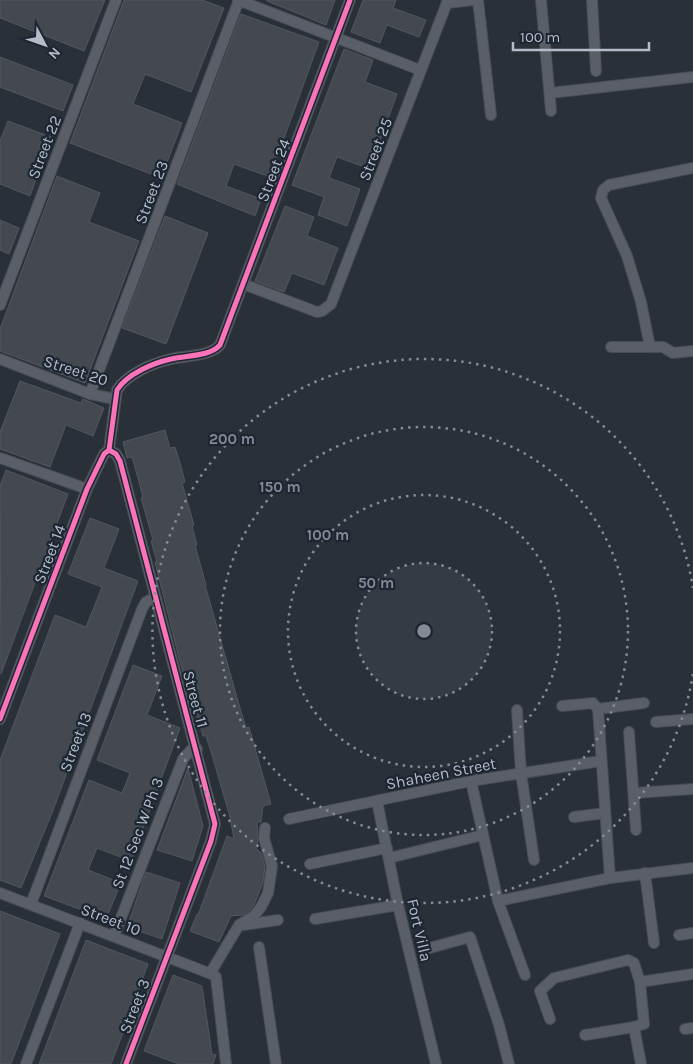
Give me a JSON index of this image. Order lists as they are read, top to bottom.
{
  "streets": {
    "street": [
      "Street 22",
      "Street 25",
      "Street 24",
      "Street 23",
      "Street 20",
      "Street 14",
      "Street 11",
      "Street 13",
      "Shaheen Street",
      "St 12 Sec W Ph 3",
      "Street 10",
      "Fort Villa",
      "Street 3"
    ]
  },
  "crossings": [
    ["Street 25", "Street 24"],
    ["Street 24", "Street 20"],
    ["Street 23", "Street 20"],
    ["Street 20", "Street 14"],
    ["Street 14", "Street 11"],
    ["Street 11", "Street 13"],
    ["Street 11", "St 12 Sec W Ph 3"],
    ["Street 11", "Street 10"],
    ["Street 11", "Street 3"],
    ["Street 13", "Street 10"],
    ["Shaheen Street", "Fort Villa"],
    ["St 12 Sec W Ph 3", "Street 10"],
    ["Street 10", "Street 3"]
  ],
  "scale_bar": "100 m",
  "north": "bottom right",
  "rings": [
    "200 m",
    "150 m",
    "100 m",
    "50 m"
  ]
}
